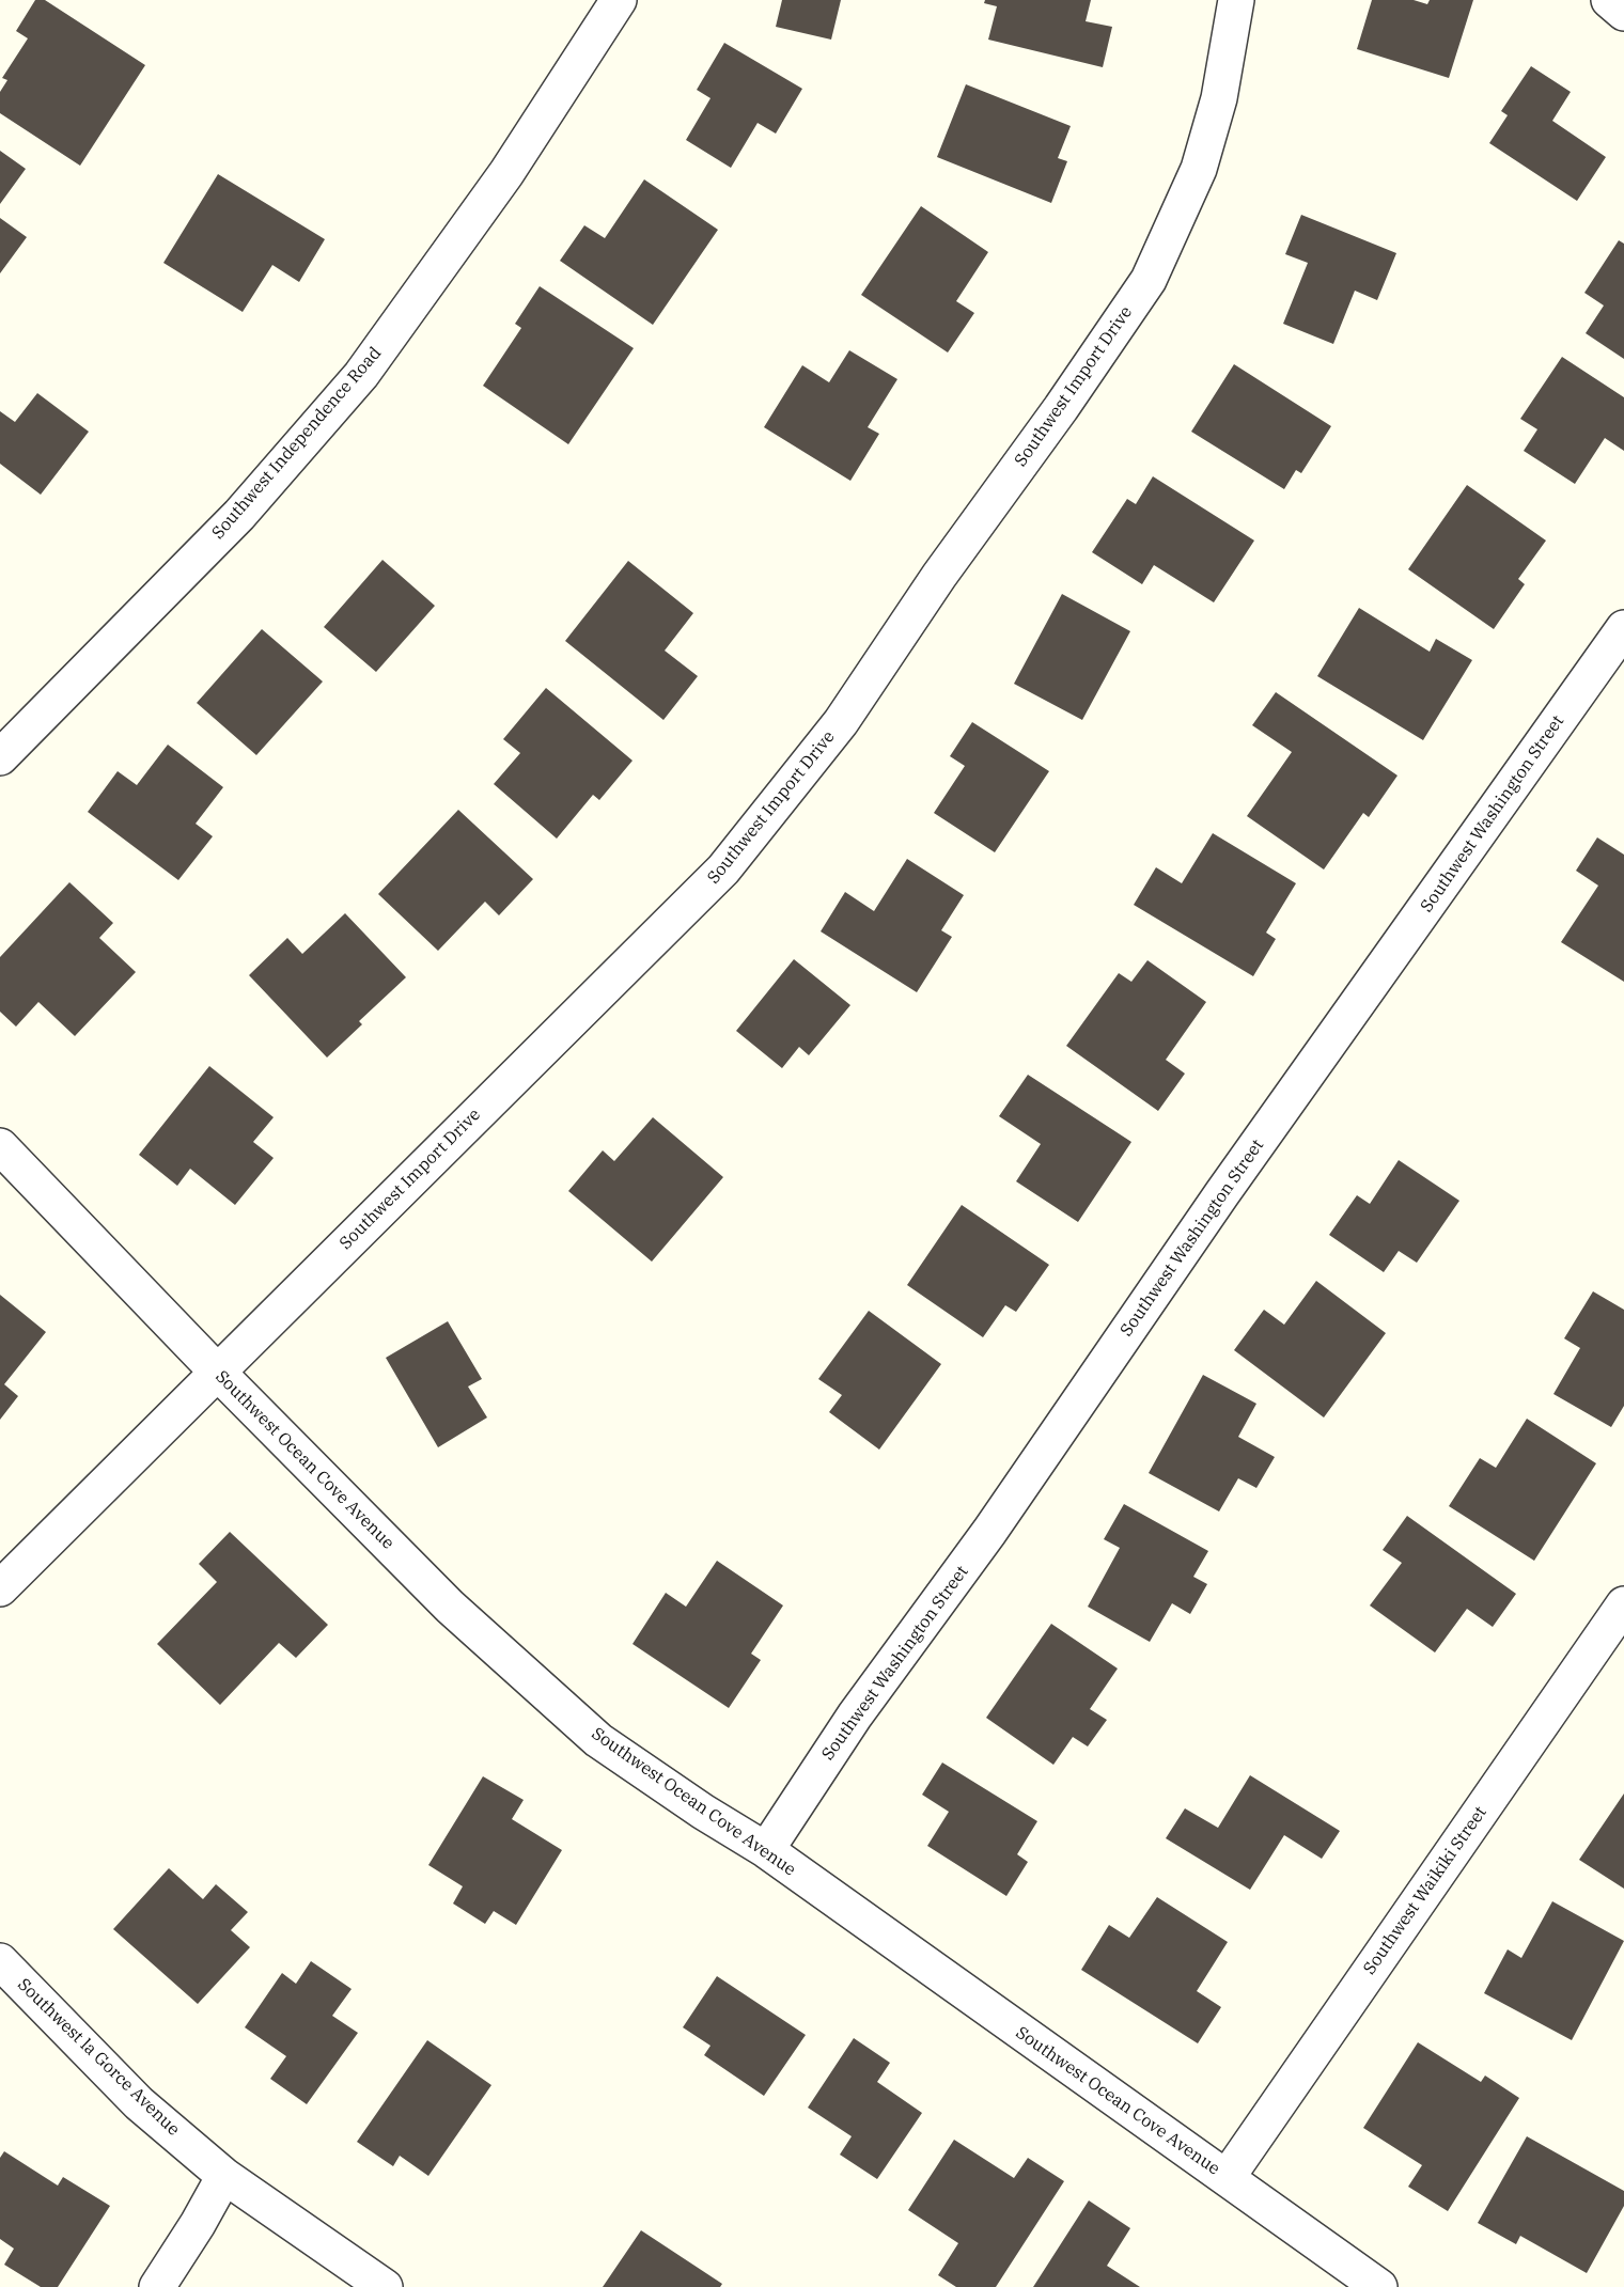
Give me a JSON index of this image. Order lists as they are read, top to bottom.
{
  "streets": {
    "street": [
      "Southwest Import Drive",
      "Southwest Independence Road",
      "Southwest Washington Street",
      "Southwest Ocean Cove Avenue",
      "Southwest Waikiki Street",
      "Southwest la Gorce Avenue"
    ]
  },
  "crossings": [
    ["Southwest Import Drive", "Southwest Ocean Cove Avenue"],
    ["Southwest Washington Street", "Southwest Ocean Cove Avenue"],
    ["Southwest Ocean Cove Avenue", "Southwest Waikiki Street"]
  ]
}
